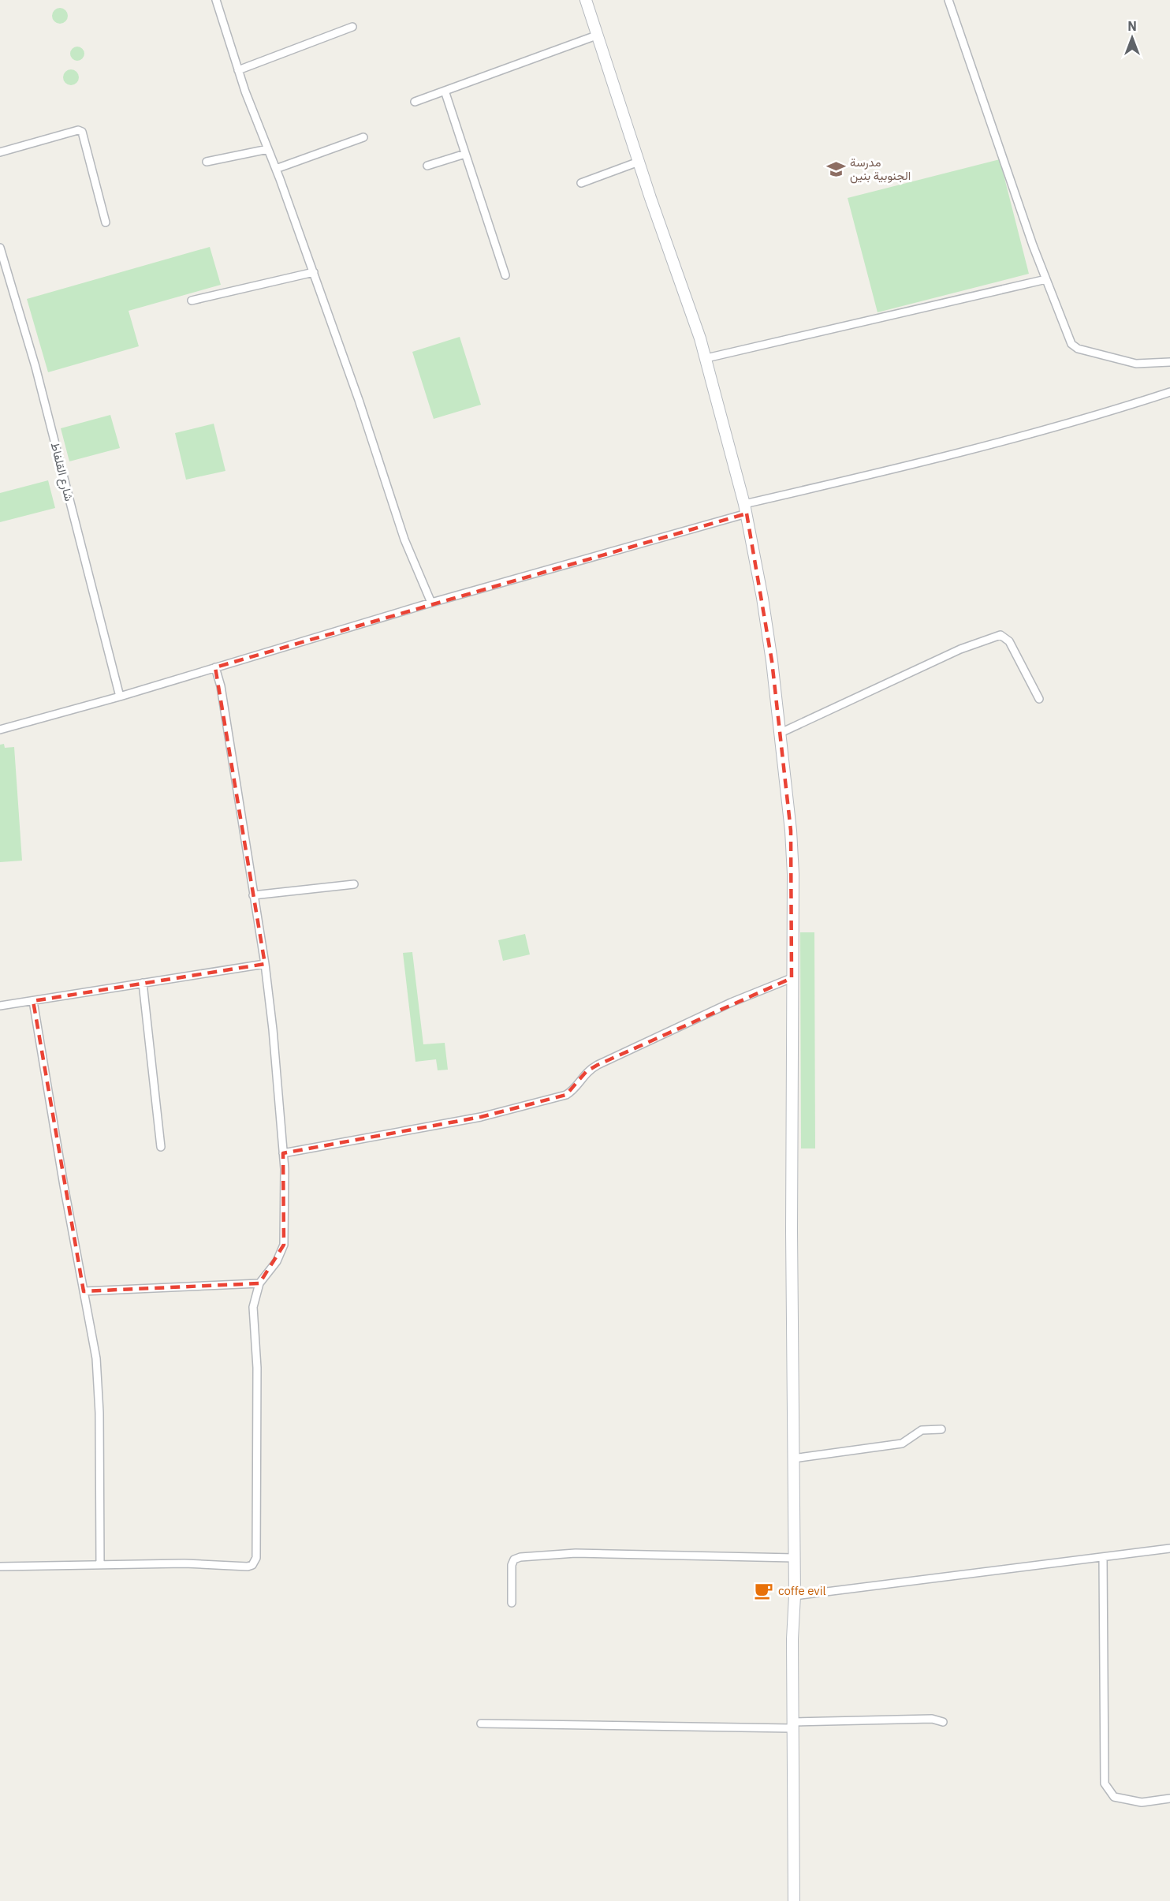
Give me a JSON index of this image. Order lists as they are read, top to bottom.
{
  "streets": {
    "street": ["شارع القلفاط"]
  },
  "places": {
    "school or university": ["مدرسة الجنوبية بنين"],
    "cafe": ["coffe evil"]
  },
  "north": "top"
}
